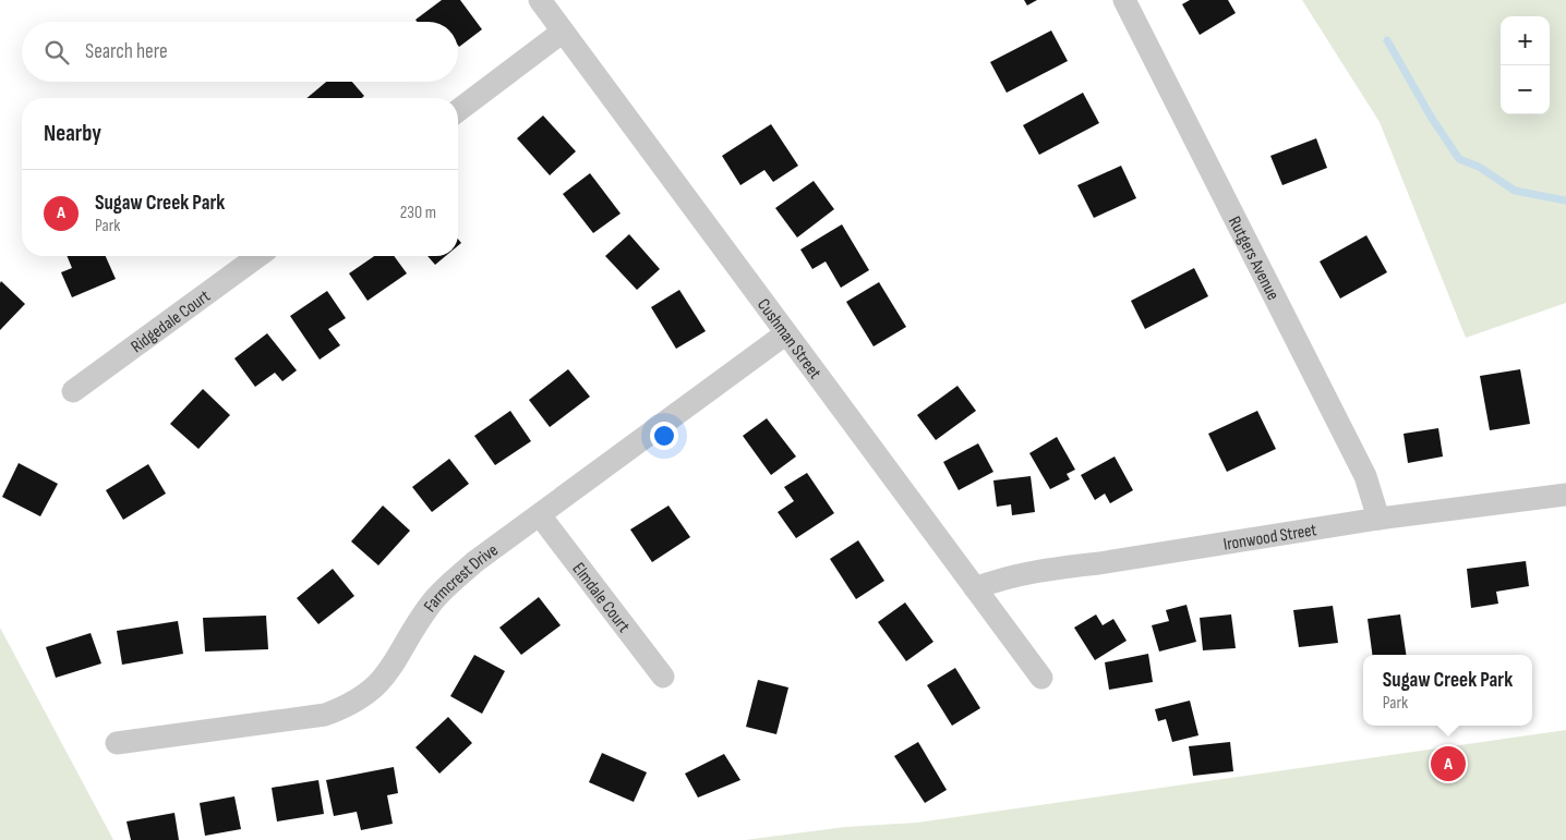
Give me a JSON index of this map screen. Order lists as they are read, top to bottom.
{
  "streets": {
    "street": [
      "Rutgers Avenue",
      "Ridgedale Court",
      "Cushman Street",
      "Ironwood Street",
      "Farmcrest Drive",
      "Elmdale Court"
    ]
  },
  "crossings": [
    ["Rutgers Avenue", "Ironwood Street"],
    ["Cushman Street", "Ironwood Street"],
    ["Cushman Street", "Farmcrest Drive"],
    ["Farmcrest Drive", "Elmdale Court"]
  ],
  "page": {
    "map_buttons": ["+", "−"],
    "search": "Search here",
    "heading": "Nearby",
    "list": [
      {
        "mark": "A",
        "name": "Sugaw Creek Park",
        "note": "Park",
        "value": "230 m"
      }
    ],
    "popup": ["Sugaw Creek Park", "Park"],
    "pins": "A"
  }
}
